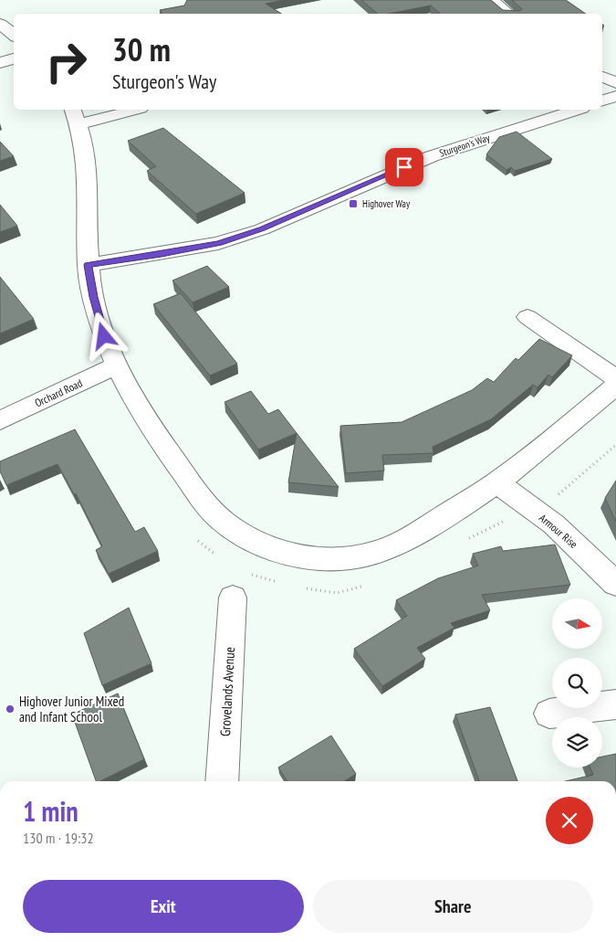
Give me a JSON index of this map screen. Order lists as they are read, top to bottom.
{
  "streets": {
    "street": [
      "Sturgeon's Way",
      "Orchard Road",
      "Armour Rise",
      "Grovelands Avenue"
    ]
  },
  "places": {
    "transit": ["Highover Way"],
    "other": ["Highover Junior Mixed and Infant School"]
  },
  "north": "right",
  "page": {
    "turn": ["30 m", "Sturgeon's Way"],
    "heading": ["1 min", "130 m · 19:32"],
    "buttons": ["Exit", "Share"]
  }
}
